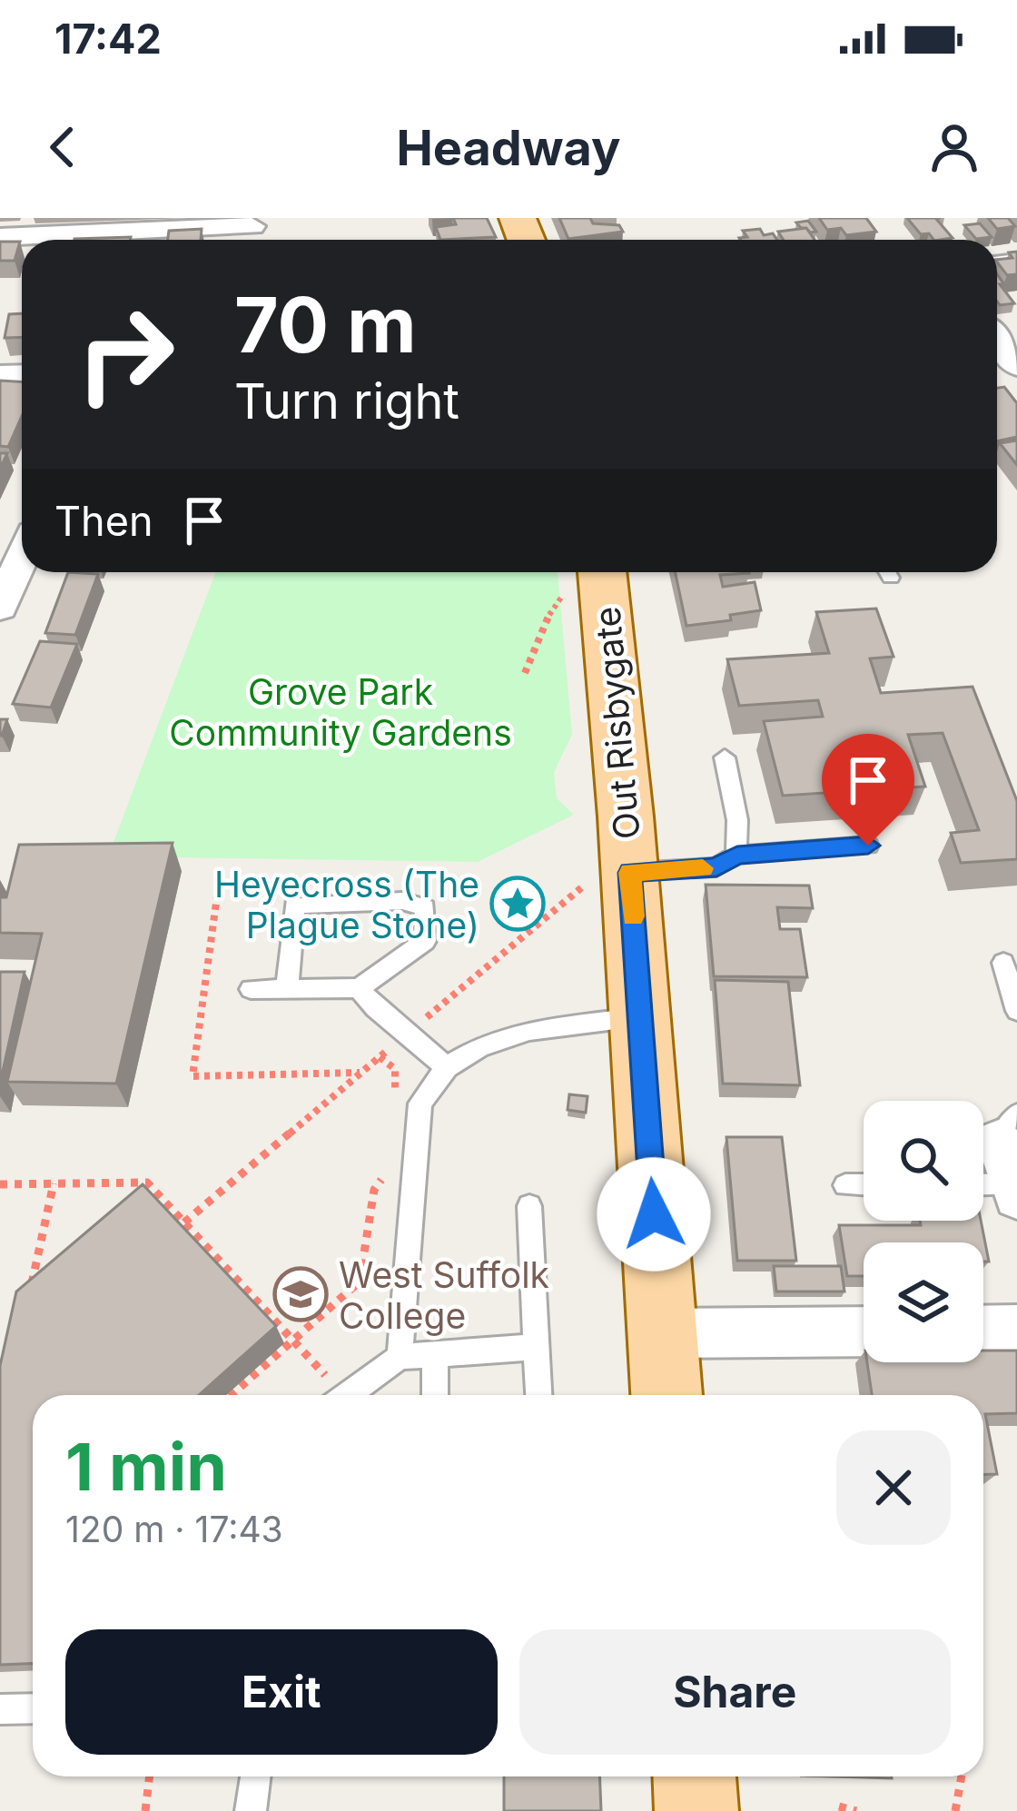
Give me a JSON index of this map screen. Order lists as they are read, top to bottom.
{
  "streets": {
    "main road": ["Out Risbygate"]
  },
  "parks": ["Grove Park Community Gardens"],
  "places": {
    "place": ["Heyecross (The Plague Stone)"],
    "school or university": ["West Suffolk College"]
  },
  "page": {
    "status": "17:42",
    "header": "Headway",
    "turn": ["70 m", "Turn right"],
    "then": "Then",
    "heading": ["1 min", "120 m · 17:43"],
    "buttons": ["Exit", "Share"]
  }
}
